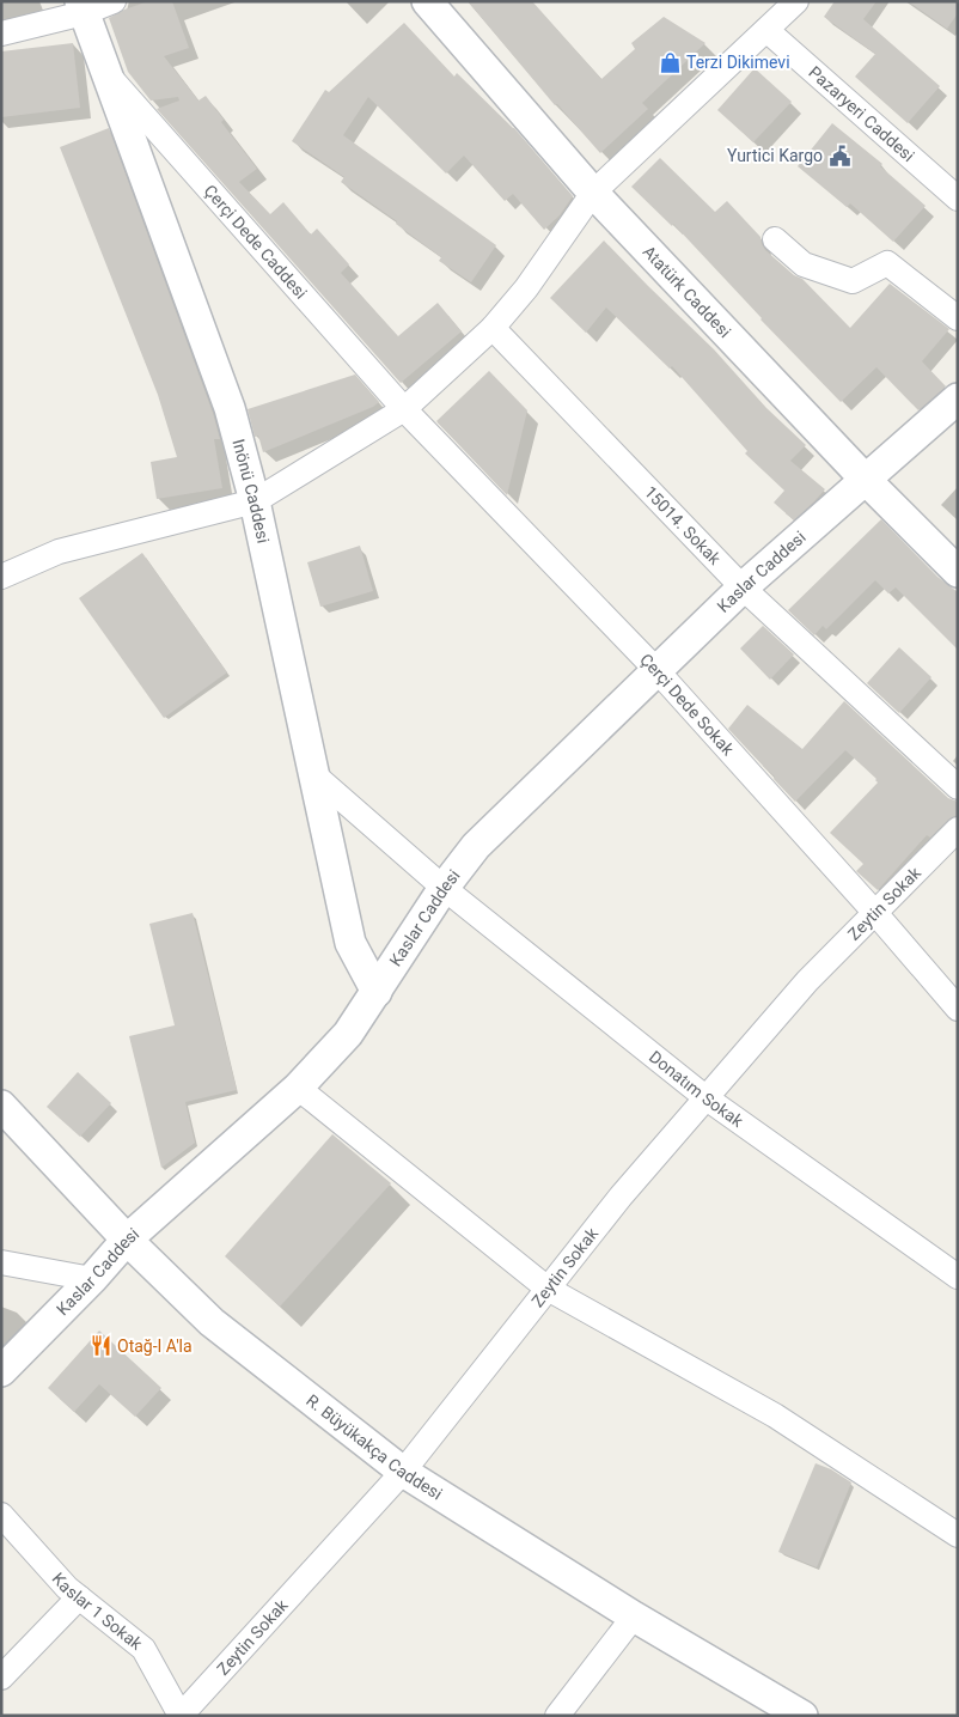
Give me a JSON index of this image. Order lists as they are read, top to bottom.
{
  "streets": {
    "street": [
      "Pazaryeri Caddesi",
      "Çerçi Dede Caddesi",
      "Atatürk Caddesi",
      "Inönü Caddesi",
      "15014. Sokak",
      "Kaslar Caddesi",
      "Çerçi Dede Sokak",
      "Zeytin Sokak",
      "Donatım Sokak",
      "R. Büyükakça Caddesi",
      "Kaslar 1 Sokak"
    ]
  },
  "crossings": [
    ["Çerçi Dede Caddesi", "Inönü Caddesi"],
    ["Çerçi Dede Caddesi", "Çerçi Dede Sokak"],
    ["Atatürk Caddesi", "Kaslar Caddesi"],
    ["Inönü Caddesi", "Kaslar Caddesi"],
    ["Inönü Caddesi", "Donatım Sokak"],
    ["15014. Sokak", "Kaslar Caddesi"],
    ["Kaslar Caddesi", "Çerçi Dede Sokak"],
    ["Kaslar Caddesi", "Donatım Sokak"],
    ["Kaslar Caddesi", "R. Büyükakça Caddesi"],
    ["Çerçi Dede Sokak", "Zeytin Sokak"],
    ["Zeytin Sokak", "Donatım Sokak"],
    ["Zeytin Sokak", "R. Büyükakça Caddesi"],
    ["Zeytin Sokak", "Kaslar 1 Sokak"]
  ],
  "places": {
    "shop": ["Terzi Dikimevi"],
    "public building": ["Yurtici Kargo"],
    "restaurant": ["Otağ-I A'la"]
  }
}
